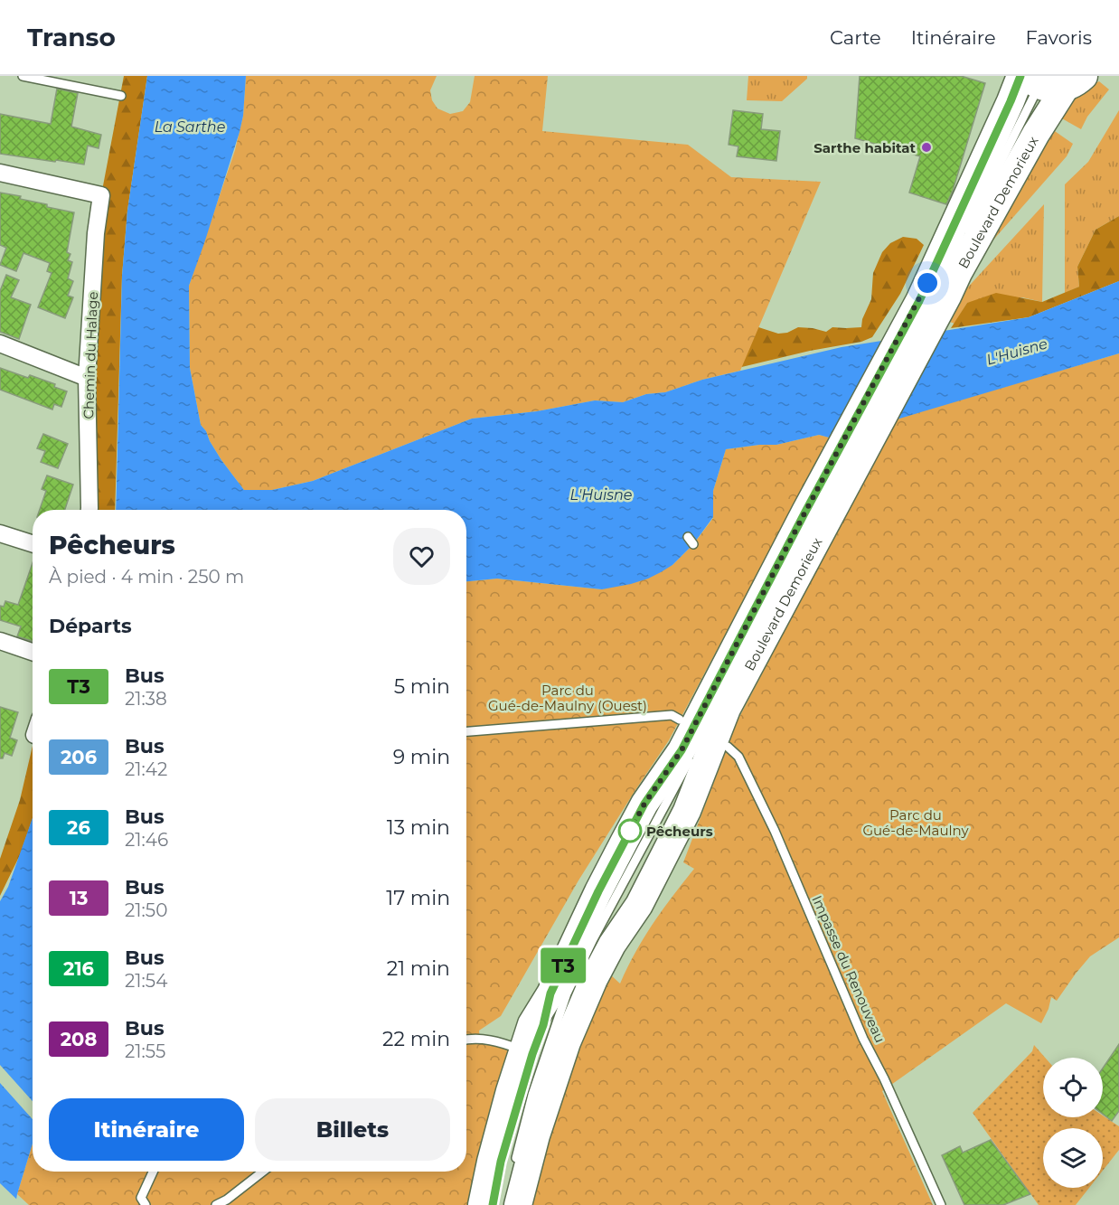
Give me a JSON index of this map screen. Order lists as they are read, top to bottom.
{
  "streets": {
    "main road": ["Boulevard Demorieux"],
    "street": ["Chemin du Halage"],
    "lane": ["Impasse du Renouveau"]
  },
  "water": ["La Sarthe", "L'Huisne"],
  "parks": ["Parc du Gué-de-Maulny (Ouest)", "Parc du Gué-de-Maulny"],
  "places": ["Sarthe habitat", "Pêcheurs"],
  "lines": ["bus line T3"],
  "page": {
    "header": "Transo",
    "nav": ["Carte", "Itinéraire", "Favoris"],
    "on_map": "T3",
    "heading": [
      ["Pêcheurs", "À pied · 4 min · 250 m"],
      "Départs"
    ],
    "list": [
      {
        "mark": "T3",
        "name": "Bus",
        "note": "21:38",
        "value": "5 min"
      },
      {
        "mark": "206",
        "name": "Bus",
        "note": "21:42",
        "value": "9 min"
      },
      {
        "mark": "26",
        "name": "Bus",
        "note": "21:46",
        "value": "13 min"
      },
      {
        "mark": "13",
        "name": "Bus",
        "note": "21:50",
        "value": "17 min"
      },
      {
        "mark": "216",
        "name": "Bus",
        "note": "21:54",
        "value": "21 min"
      },
      {
        "mark": "208",
        "name": "Bus",
        "note": "21:55",
        "value": "22 min"
      }
    ],
    "buttons": ["Itinéraire", "Billets"]
  }
}
